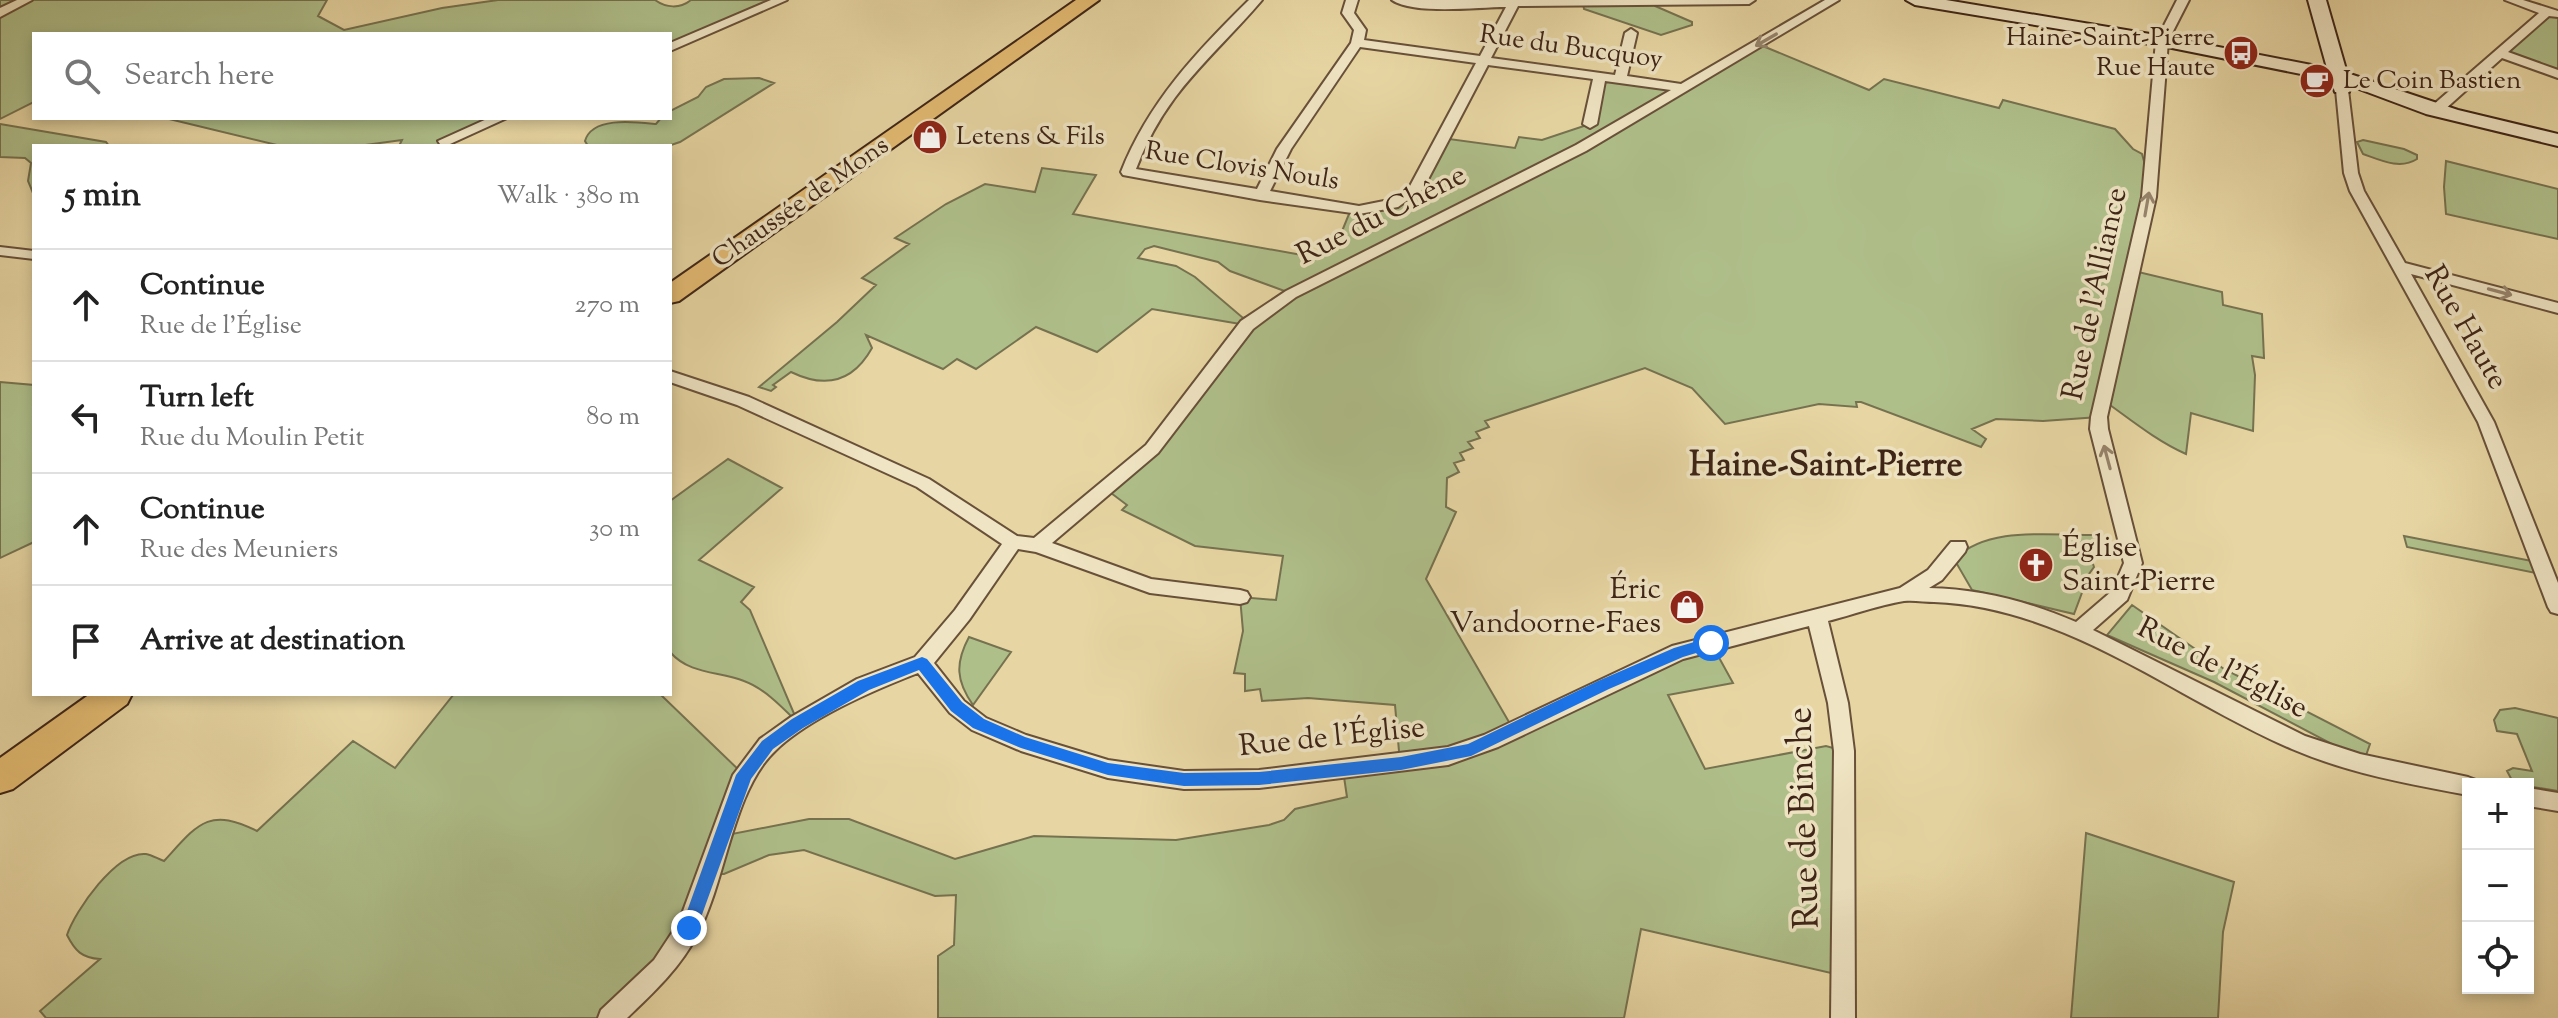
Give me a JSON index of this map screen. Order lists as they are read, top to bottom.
{
  "streets": {
    "main road": ["Chaussée de Mons"],
    "street": [
      "Rue du Bucquoy",
      "Rue Clovis Nouls",
      "Rue du Chêne",
      "Rue de l'Alliance",
      "Rue Haute",
      "Rue de l'Église",
      "Rue de Binche"
    ]
  },
  "crossings": [
    ["Rue du Bucquoy", "Rue Clovis Nouls"],
    ["Rue du Bucquoy", "Rue du Chêne"],
    ["Rue de l'Alliance", "Rue de l'Église"],
    ["Rue de l'Église", "Rue de Binche"]
  ],
  "one_way": ["Rue de l'Alliance"],
  "districts": ["Haine-Saint-Pierre"],
  "places": {
    "bus stop": ["Haine-Saint-Pierre Rue Haute"],
    "cafe": ["Le Coin Bastien"],
    "shop": ["Letens & Fils", "Éric Vandoorne-Faes"],
    "church": ["Église Saint-Pierre"]
  },
  "page": {
    "search": "Search here",
    "heading": ["5 min", "Walk · 380 m"],
    "list": [
      ["Continue", "Rue de l'Église", "270 m"],
      ["Turn left", "Rue du Moulin Petit", "80 m"],
      ["Continue", "Rue des Meuniers", "30 m"],
      "Arrive at destination"
    ],
    "map_buttons": ["+", "−"]
  }
}
